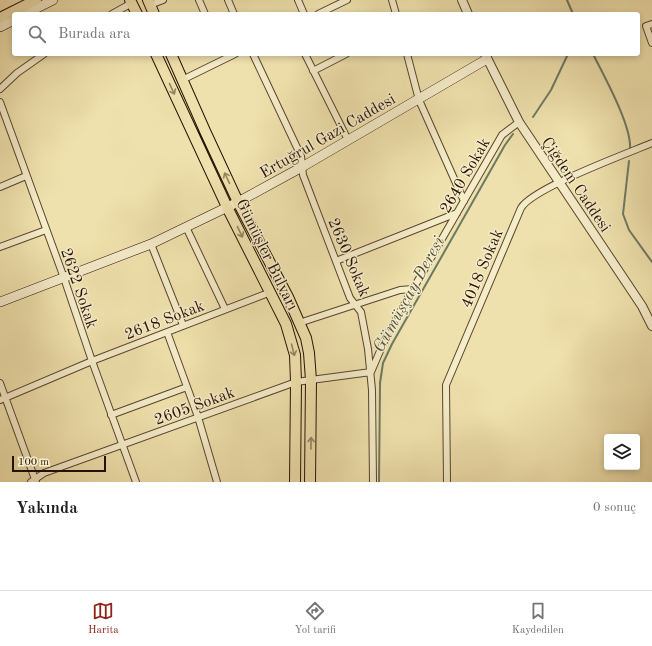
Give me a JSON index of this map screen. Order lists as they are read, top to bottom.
{
  "streets": {
    "main road": ["Ertuğrul Gazi Caddesi", "Gümüşler Bulvarı"],
    "street": [
      "2640 Sokak",
      "Çiğdem Caddesi",
      "2630 Sokak",
      "4018 Sokak",
      "2622 Sokak",
      "2618 Sokak",
      "2605 Sokak"
    ]
  },
  "crossings": [
    ["Ertuğrul Gazi Caddesi", "Çiğdem Caddesi"],
    ["Ertuğrul Gazi Caddesi", "Gümüşler Bulvarı"],
    ["Ertuğrul Gazi Caddesi", "2630 Sokak"],
    ["Ertuğrul Gazi Caddesi", "2622 Sokak"],
    ["2640 Sokak", "Çiğdem Caddesi"],
    ["2640 Sokak", "2630 Sokak"],
    ["2640 Sokak", "2605 Sokak"],
    ["Çiğdem Caddesi", "4018 Sokak"],
    ["Gümüşler Bulvarı", "2618 Sokak"],
    ["Gümüşler Bulvarı", "2605 Sokak"],
    ["2630 Sokak", "2605 Sokak"],
    ["2622 Sokak", "2618 Sokak"],
    ["2622 Sokak", "2605 Sokak"]
  ],
  "water": ["Gümüşçay Deresi"],
  "scale_bar": "100 m",
  "page": {
    "search": "Burada ara",
    "scale": "100 m",
    "heading": ["Yakında", "0 sonuç"],
    "nav": ["Harita", "Yol tarifi", "Kaydedilen"]
  }
}
